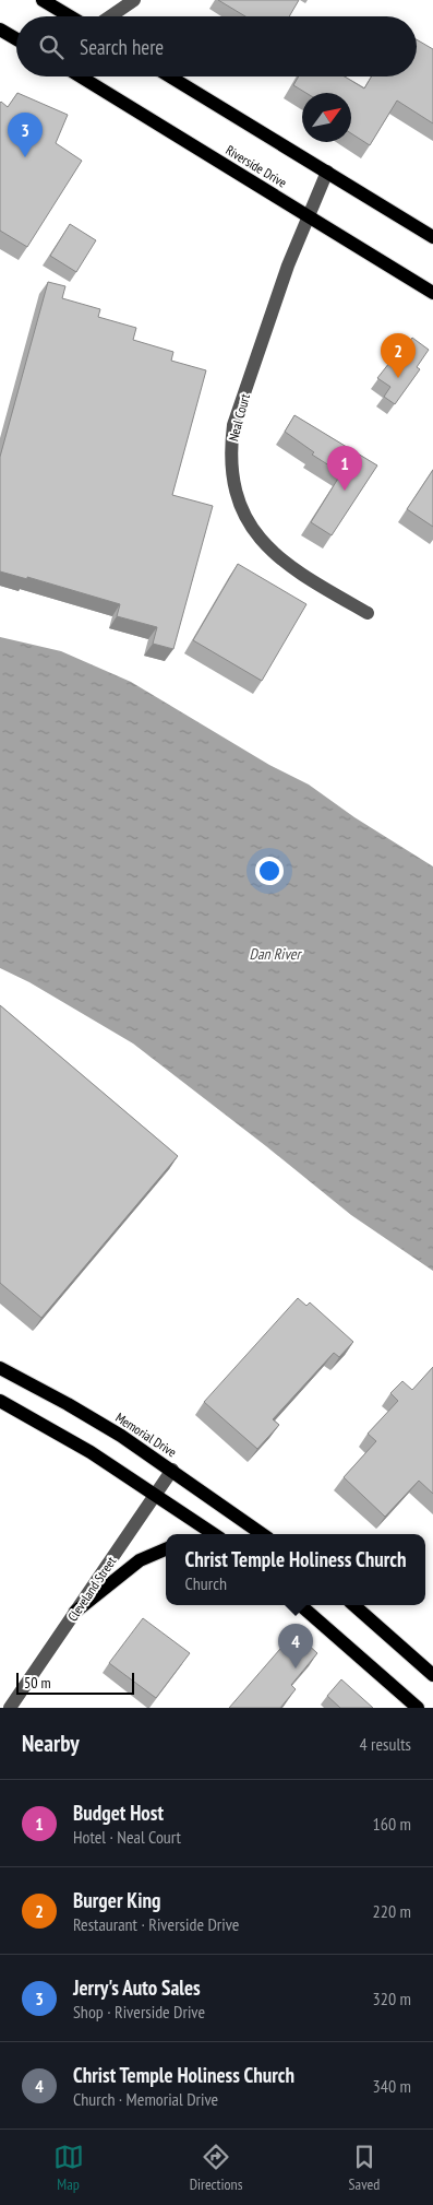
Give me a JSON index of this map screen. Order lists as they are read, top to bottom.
{
  "streets": {
    "main road": ["Riverside Drive", "Memorial Drive"],
    "street": ["Neal Court", "Cleveland Street"]
  },
  "crossings": [
    ["Riverside Drive", "Neal Court"],
    ["Memorial Drive", "Cleveland Street"]
  ],
  "water": ["Dan River"],
  "scale_bar": "50 m",
  "north": "top right",
  "page": {
    "search": "Search here",
    "pins": [
      "3",
      "2",
      "1",
      "4"
    ],
    "popup": ["Christ Temple Holiness Church", "Church"],
    "scale": "50 m",
    "heading": ["Nearby", "4 results"],
    "list": [
      {
        "mark": "1",
        "name": "Budget Host",
        "note": "Hotel · Neal Court",
        "value": "160 m"
      },
      {
        "mark": "2",
        "name": "Burger King",
        "note": "Restaurant · Riverside Drive",
        "value": "220 m"
      },
      {
        "mark": "3",
        "name": "Jerry's Auto Sales",
        "note": "Shop · Riverside Drive",
        "value": "320 m"
      },
      {
        "mark": "4",
        "name": "Christ Temple Holiness Church",
        "note": "Church · Memorial Drive",
        "value": "340 m"
      }
    ],
    "nav": ["Map", "Directions", "Saved"]
  }
}
